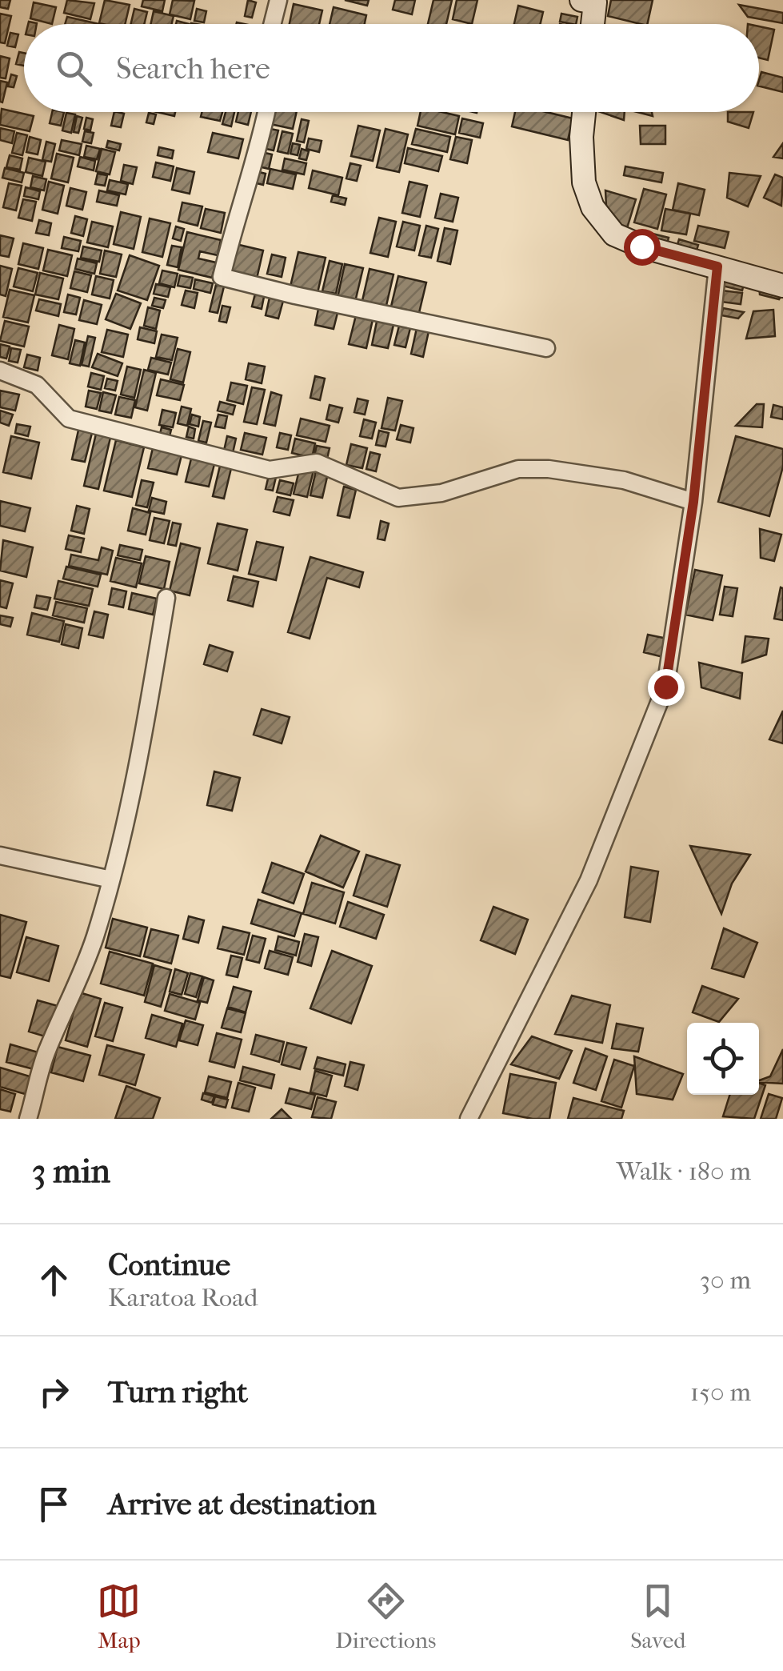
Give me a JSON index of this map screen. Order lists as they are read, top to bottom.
{
  "page": {
    "search": "Search here",
    "heading": ["3 min", "Walk · 180 m"],
    "list": [
      ["Continue", "Karatoa Road", "30 m"],
      ["Turn right", "150 m"],
      "Arrive at destination"
    ],
    "nav": ["Map", "Directions", "Saved"]
  }
}
